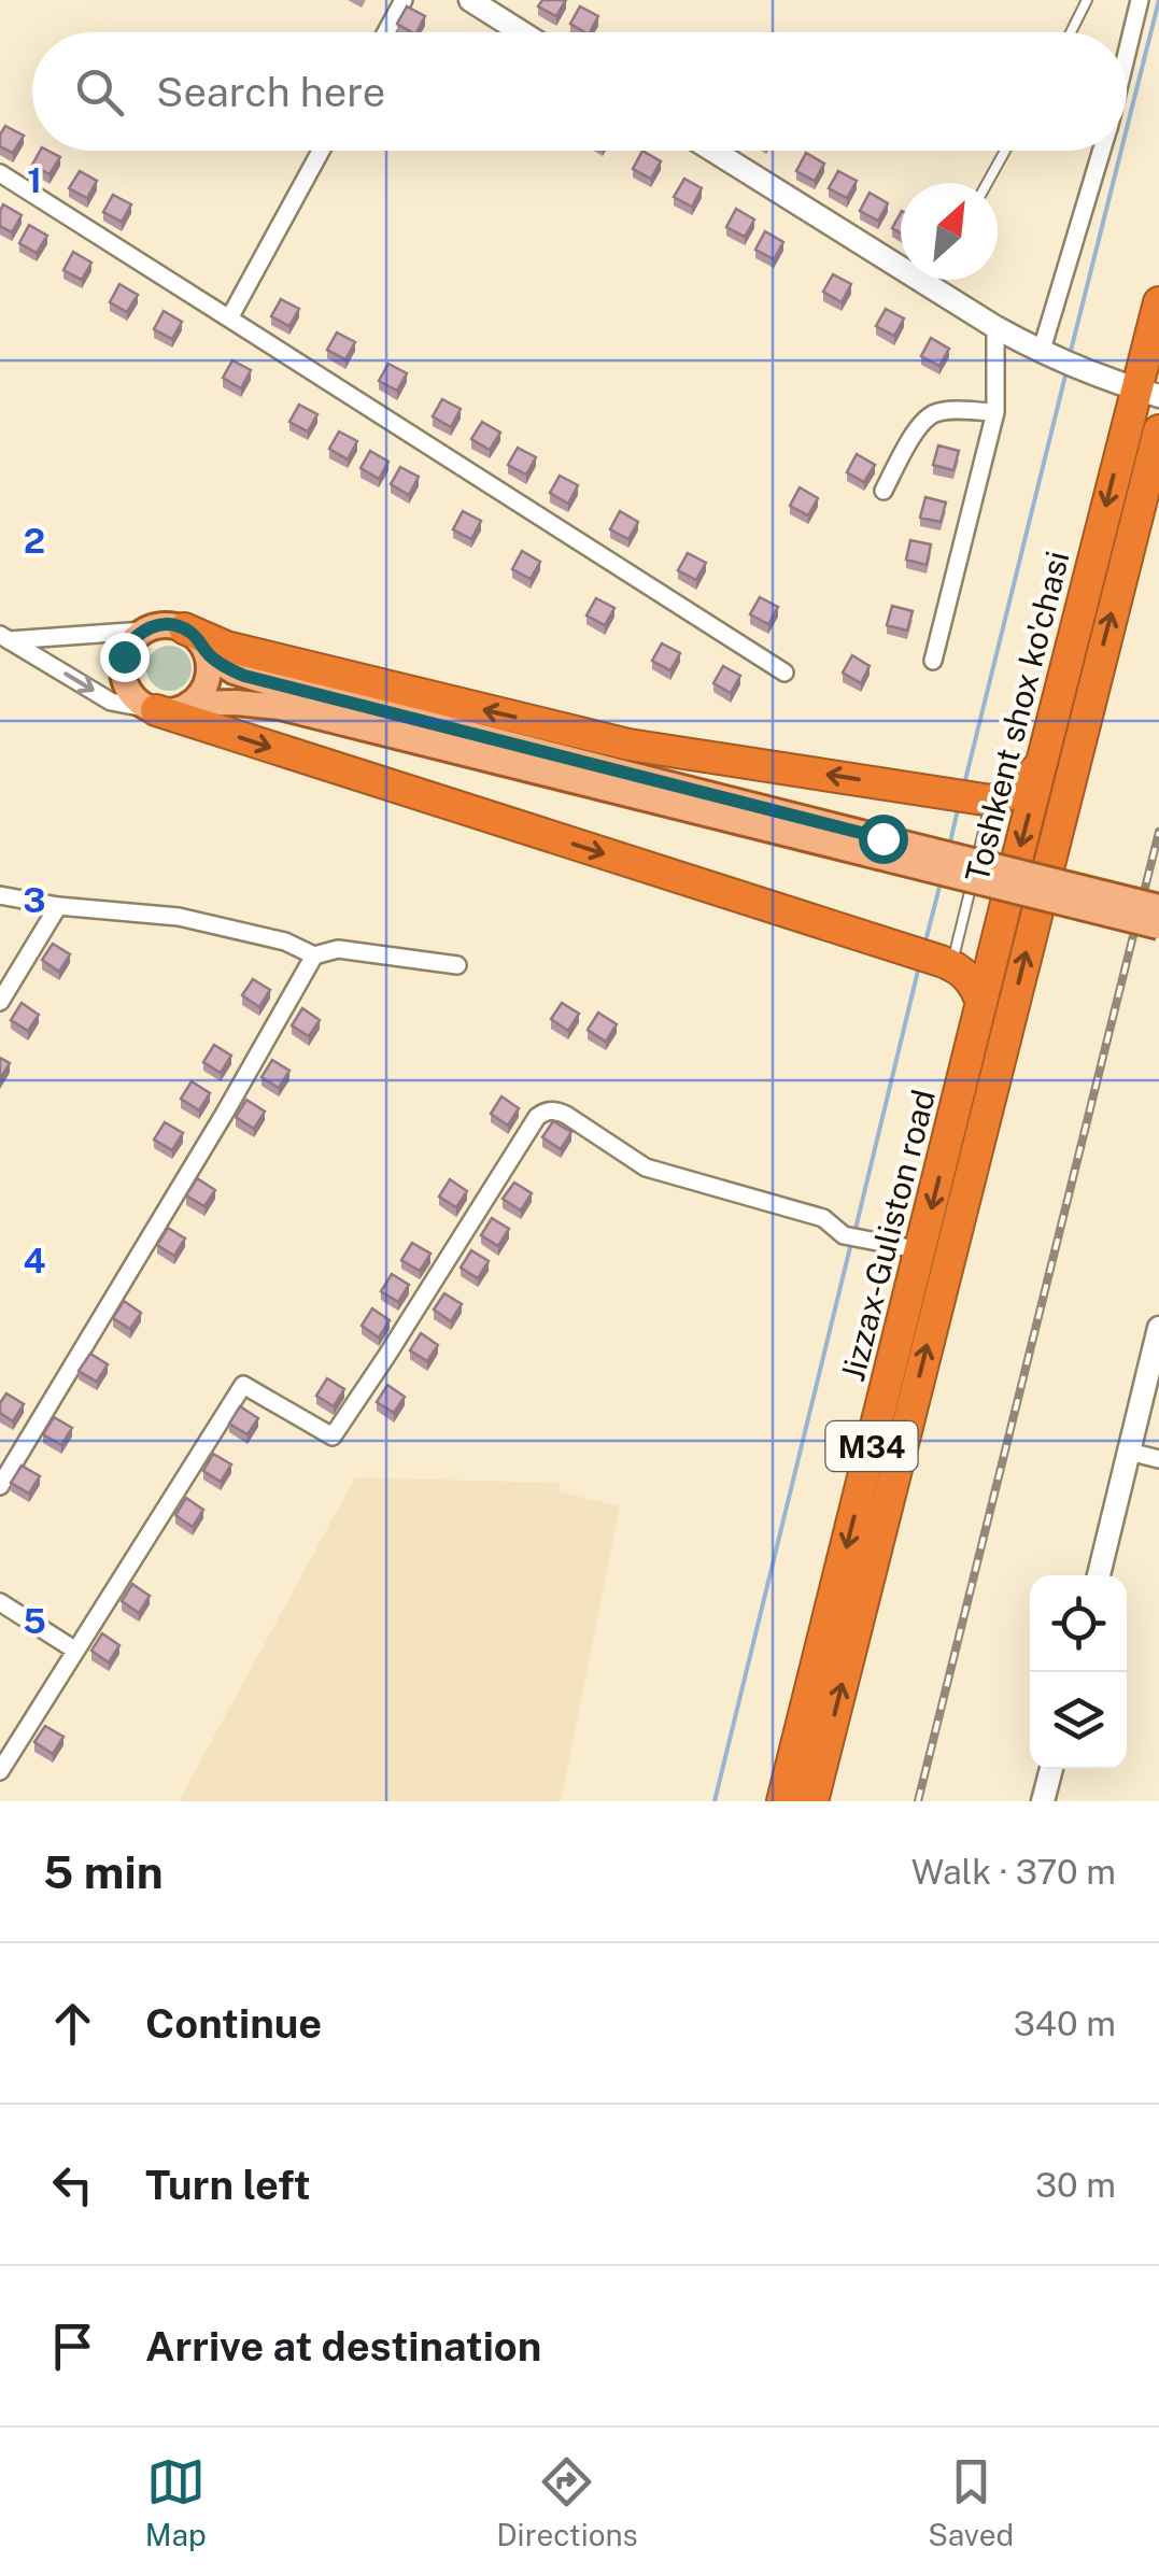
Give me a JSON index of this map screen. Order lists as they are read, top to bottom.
{
  "streets": {
    "highway": ["Toshkent shox ko'chasi", "Jizzax-Guliston road", "M34"]
  },
  "crossings": [
    ["Toshkent shox ko'chasi", "Jizzax-Guliston road"],
    ["Toshkent shox ko'chasi", "M34"]
  ],
  "north": "top right",
  "page": {
    "search": "Search here",
    "heading": ["5 min", "Walk · 370 m"],
    "list": [
      ["Continue", "340 m"],
      ["Turn left", "30 m"],
      "Arrive at destination"
    ],
    "nav": ["Map", "Directions", "Saved"]
  },
  "grid": {
    "rows": [
      "1",
      "2",
      "3",
      "4",
      "5"
    ]
  }
}
